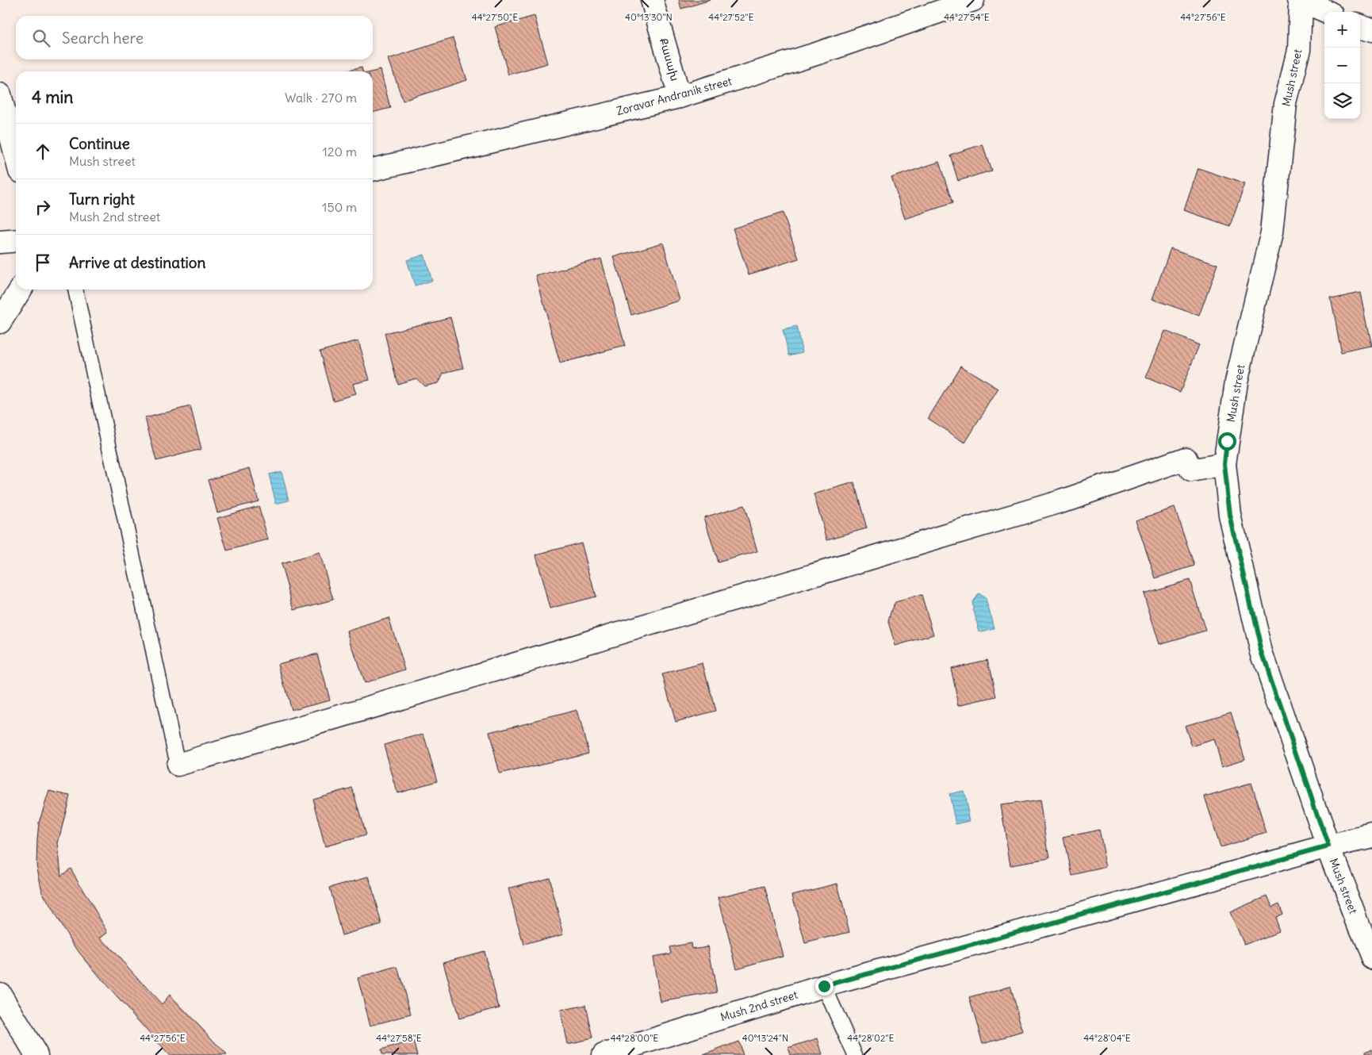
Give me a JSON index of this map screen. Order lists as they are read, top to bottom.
{
  "streets": {
    "street": [
      "Քասախ",
      "Mush street",
      "Zoravar Andranik street",
      "Mush 2nd street"
    ]
  },
  "crossings": [
    ["Քասախ", "Zoravar Andranik street"],
    ["Mush street", "Mush 2nd street"]
  ],
  "page": {
    "map_buttons": ["+", "−"],
    "search": "Search here",
    "heading": ["4 min", "Walk · 270 m"],
    "list": [
      ["Continue", "Mush street", "120 m"],
      ["Turn right", "Mush 2nd street", "150 m"],
      "Arrive at destination"
    ]
  },
  "coordinates": [
    "44°27'50\"E",
    "40°13'30\"N",
    "44°27'52\"E",
    "44°27'54\"E",
    "44°27'56\"E",
    "44°27'58\"E",
    "44°28'00\"E",
    "40°13'24\"N",
    "44°28'02\"E",
    "44°28'04\"E"
  ]
}
